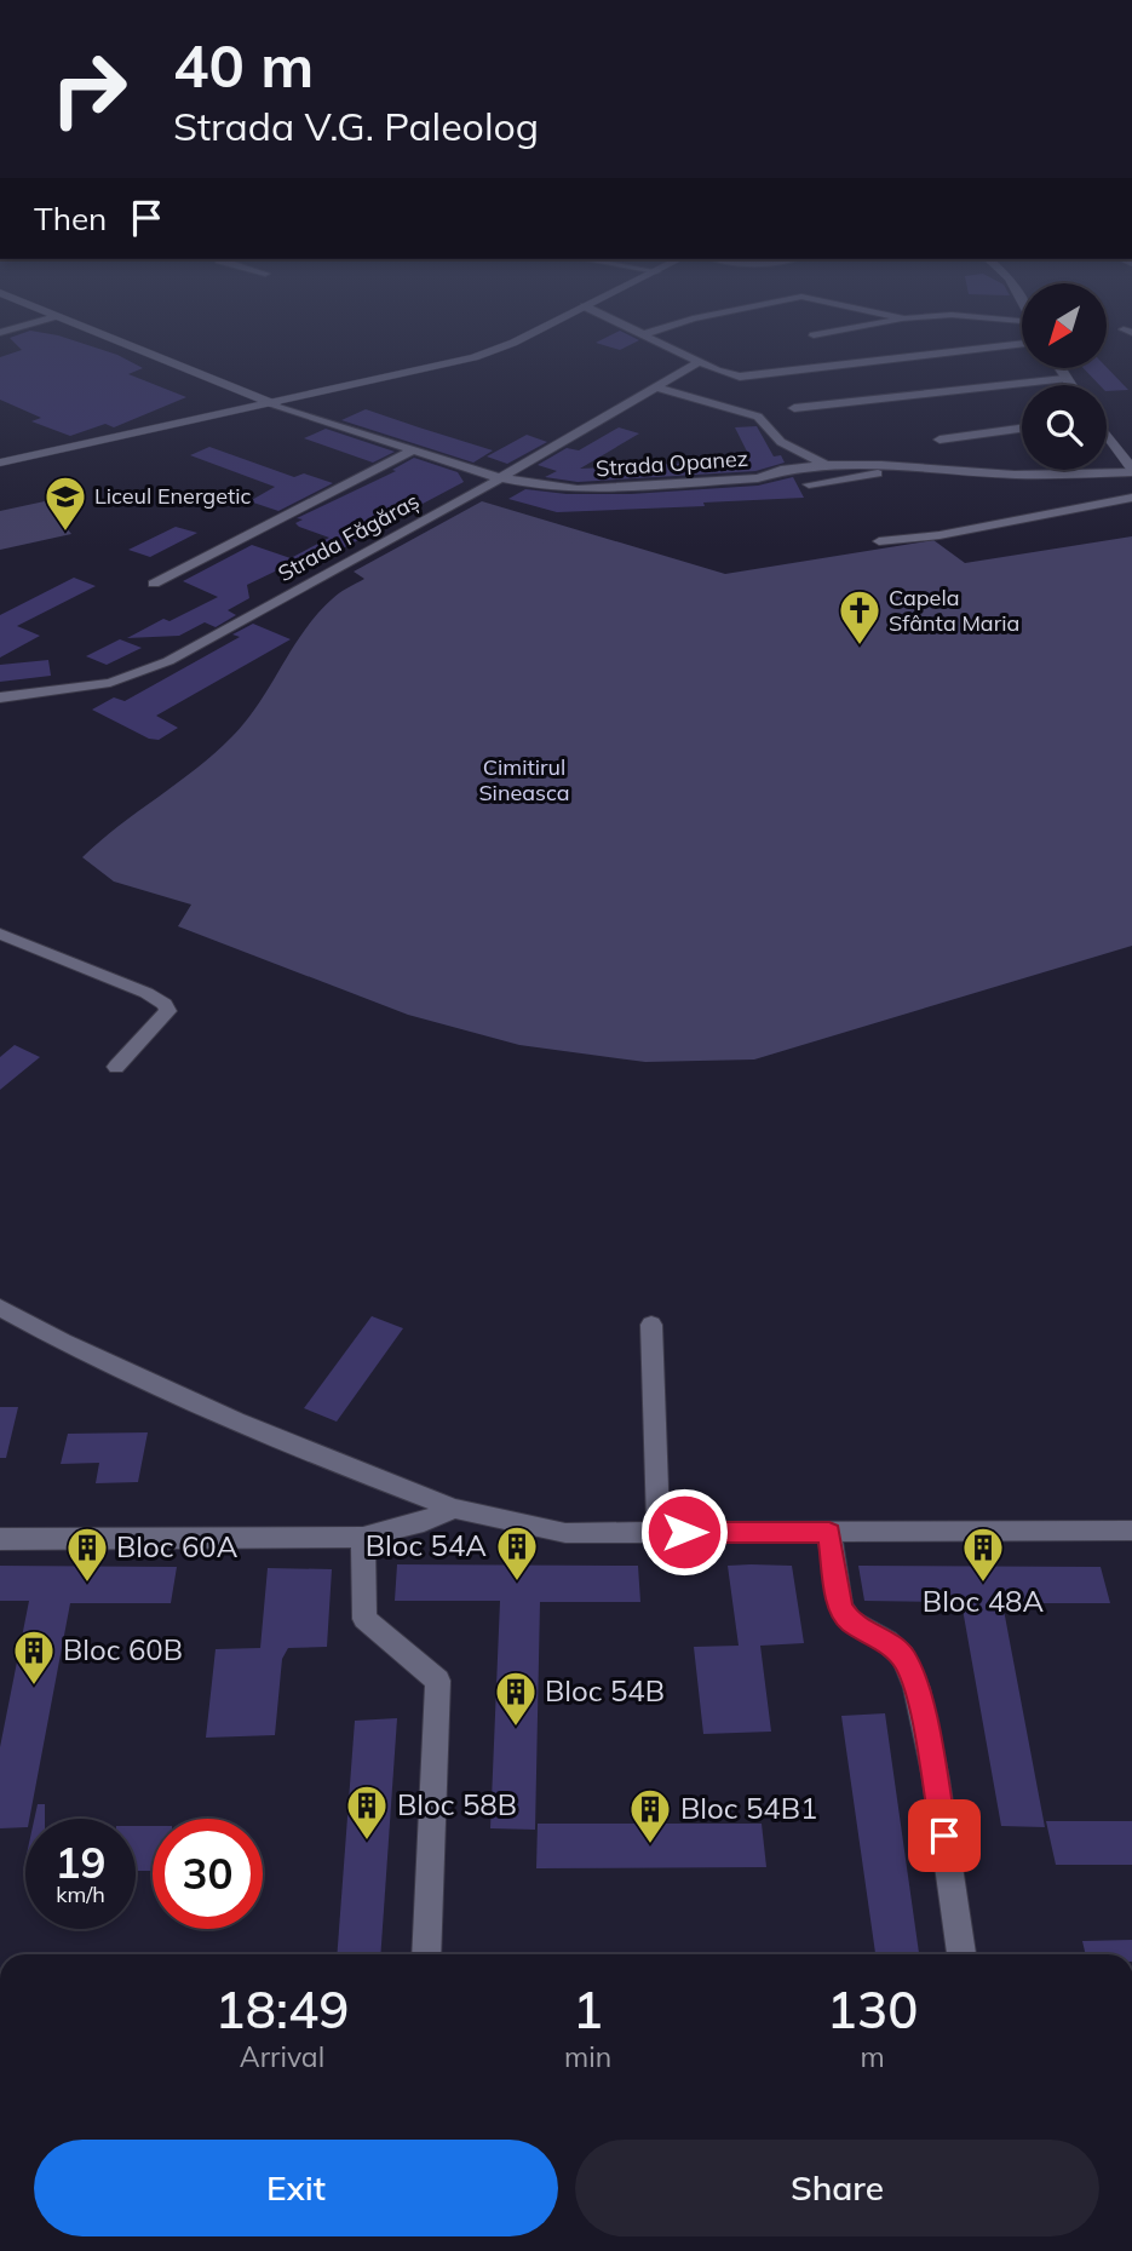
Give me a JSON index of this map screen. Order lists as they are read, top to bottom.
{
  "streets": {
    "street": ["Strada Opanez", "Strada Făgăraș"]
  },
  "crossings": [
    ["Strada Opanez", "Strada Făgăraș"]
  ],
  "parks": ["Cimitirul Sineasca"],
  "places": {
    "school or university": ["Liceul Energetic"],
    "church": ["Capela Sfânta Maria"],
    "building": [
      "Bloc 54A",
      "Bloc 60A",
      "Bloc 48A",
      "Bloc 60B",
      "Bloc 54B",
      "Bloc 58B",
      "Bloc 54B1"
    ]
  },
  "north": "bottom left",
  "page": {
    "turn": ["40 m", "Strada V.G. Paleolog"],
    "then": "Then",
    "speed": "19 km/h",
    "limit": "30",
    "eta": [
      "18:49",
      "Arrival",
      "1",
      "min",
      "130",
      "m"
    ],
    "buttons": ["Exit", "Share"]
  }
}
